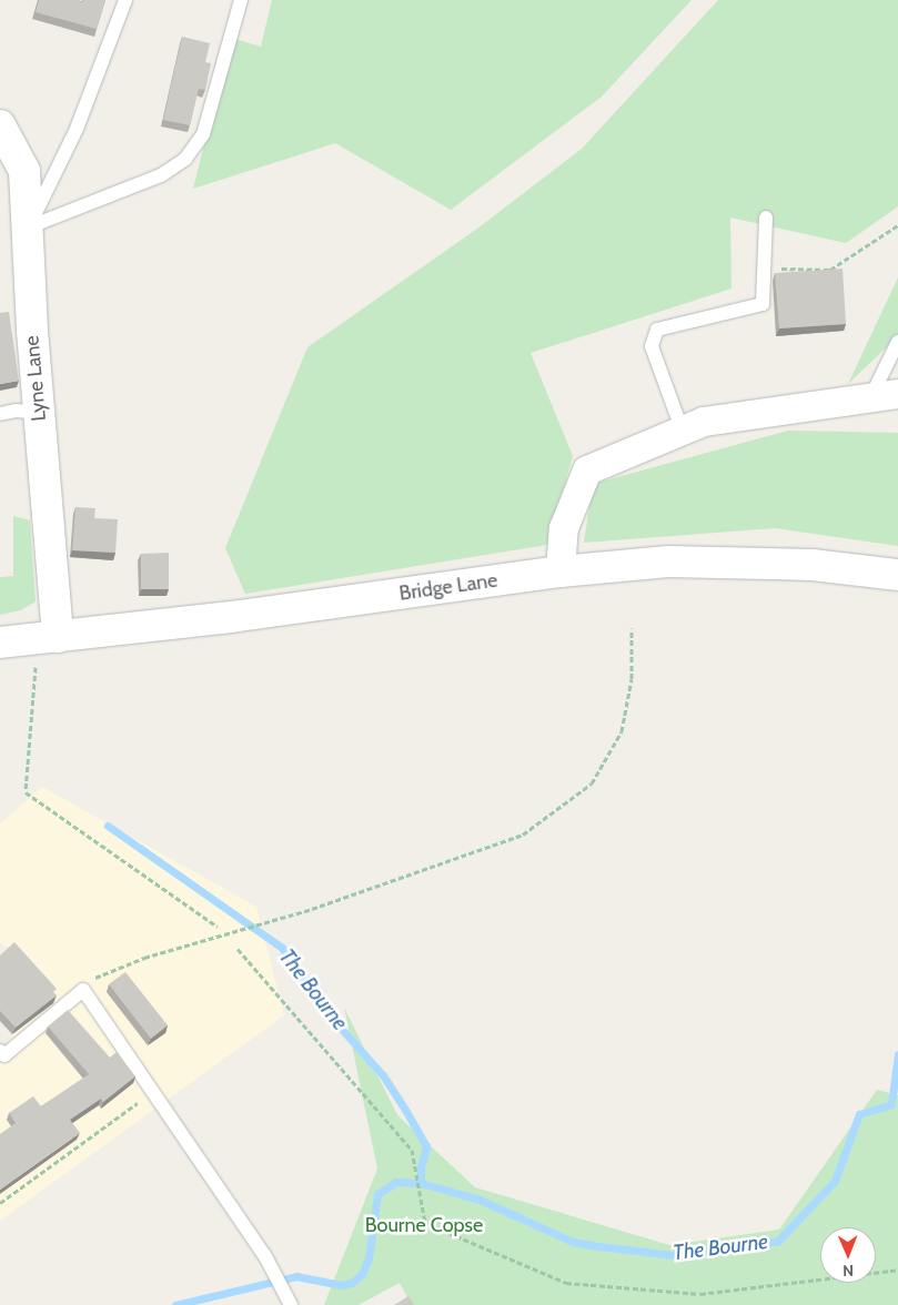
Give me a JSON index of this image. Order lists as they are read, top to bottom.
{
  "streets": {
    "street": ["Lyne Lane", "Bridge Lane"]
  },
  "crossings": [
    ["Lyne Lane", "Bridge Lane"]
  ],
  "water": ["The Bourne"],
  "parks": ["Bourne Copse"],
  "north": "bottom"
}
